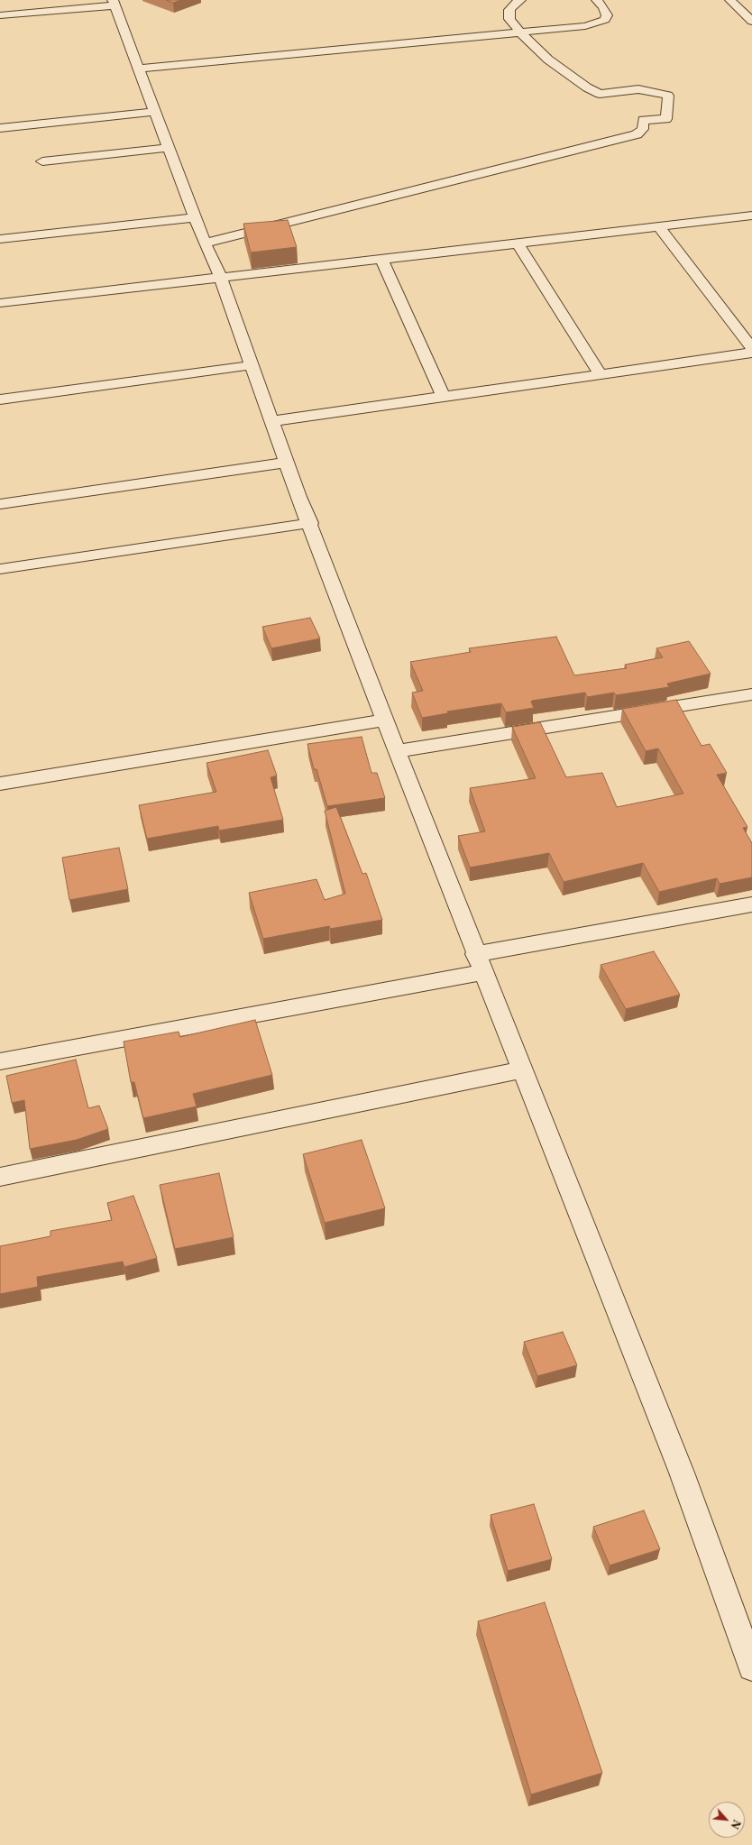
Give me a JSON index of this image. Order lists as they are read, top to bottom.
{
  "north": "bottom right"
}
